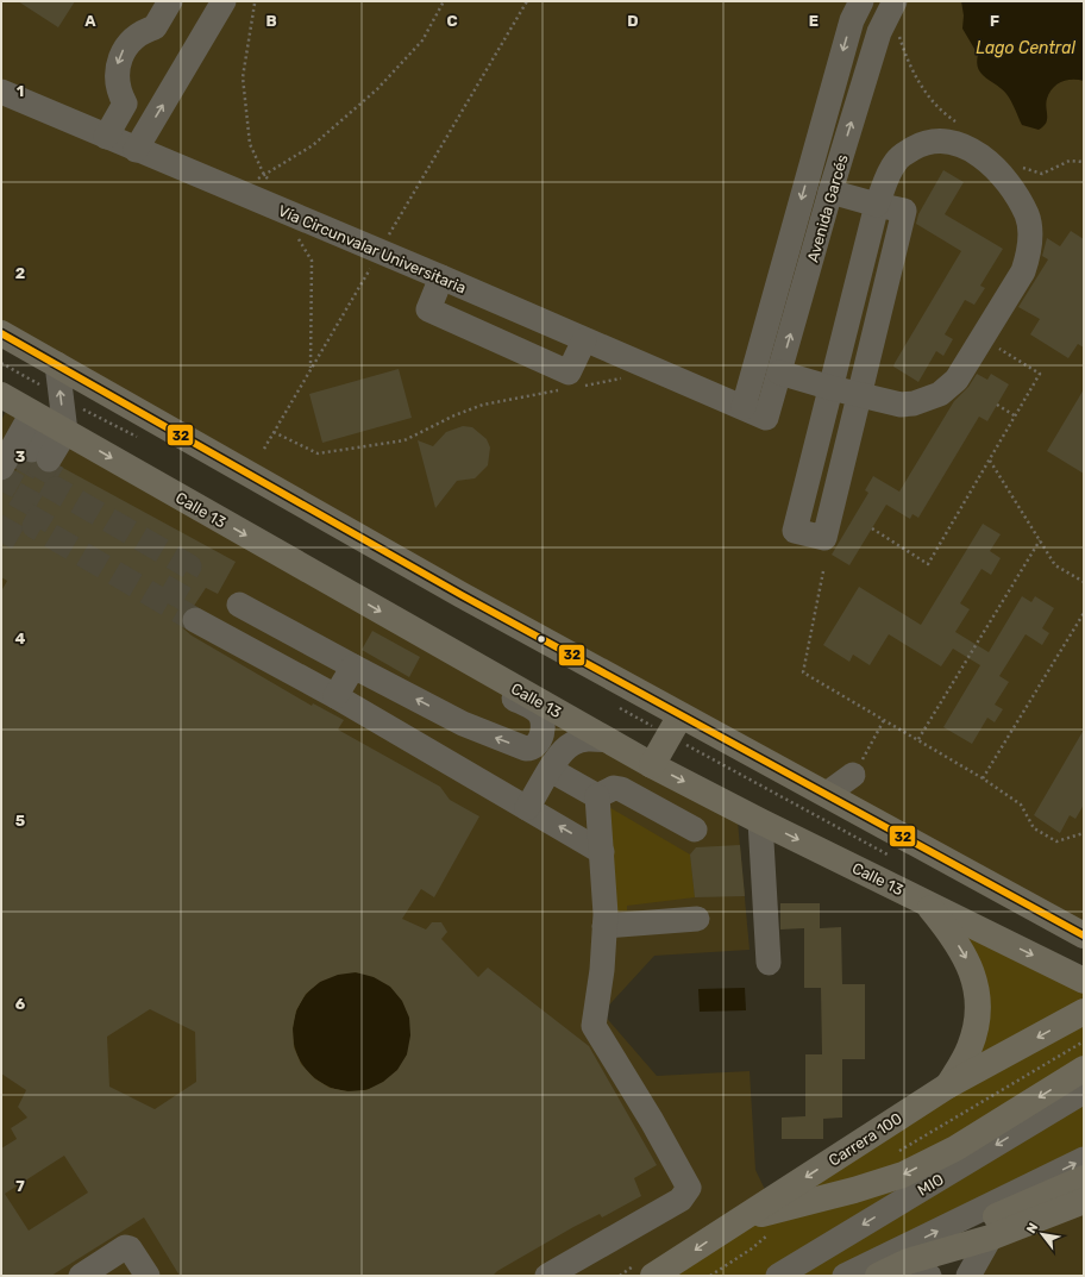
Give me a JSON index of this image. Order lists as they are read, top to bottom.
{
  "streets": {
    "main road": ["Calle 13", "Carrera 100"],
    "street": ["Avenida Garcés", "Vía Circunvalar Universitaria", "MIO"]
  },
  "crossings": [
    ["Avenida Garcés", "Vía Circunvalar Universitaria"]
  ],
  "water": ["Lago Central"],
  "lines": ["transit line 32"],
  "north": "top left",
  "grid": {
    "columns": [
      "A",
      "B",
      "C",
      "D",
      "E",
      "F"
    ],
    "rows": [
      "1",
      "2",
      "3",
      "4",
      "5",
      "6",
      "7"
    ]
  }
}
